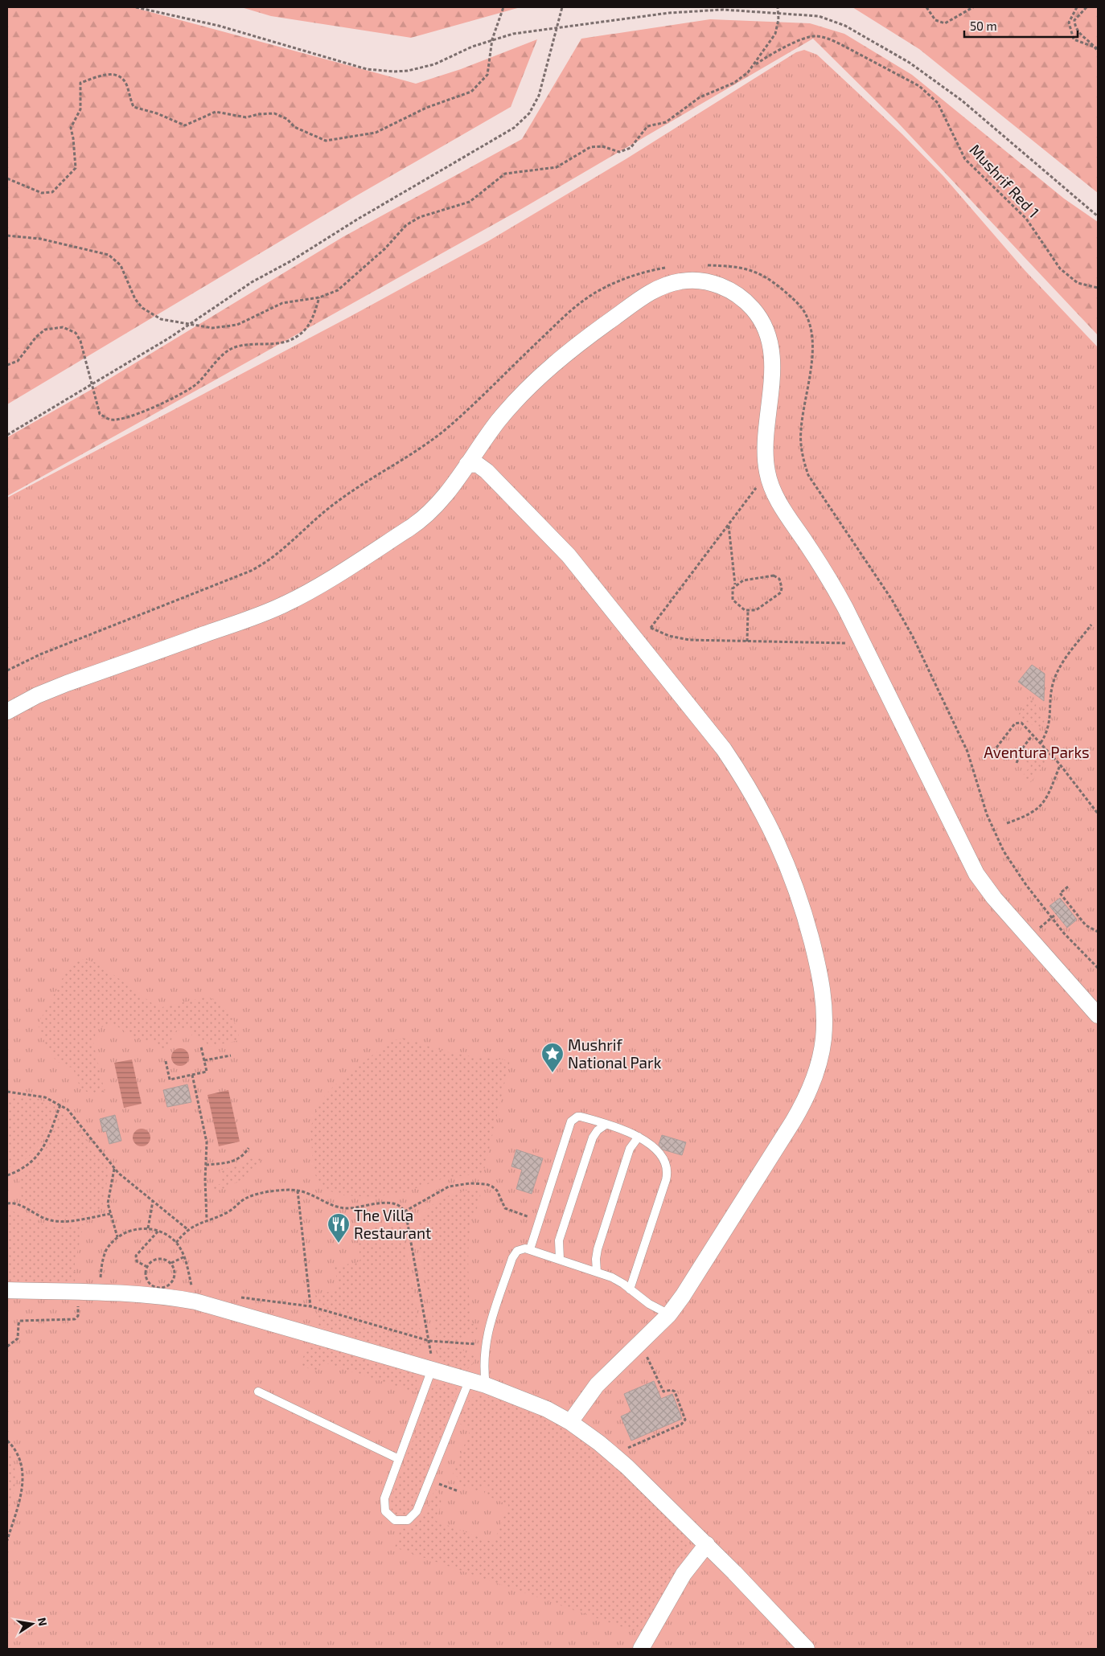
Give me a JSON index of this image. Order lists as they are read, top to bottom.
{
  "streets": {
    "path": ["Mushrif Red 1"]
  },
  "parks": ["Aventura Parks"],
  "places": {
    "place": ["Mushrif National Park"],
    "restaurant": ["The Villa Restaurant"]
  },
  "scale_bar": "50 m",
  "north": "right"
}
